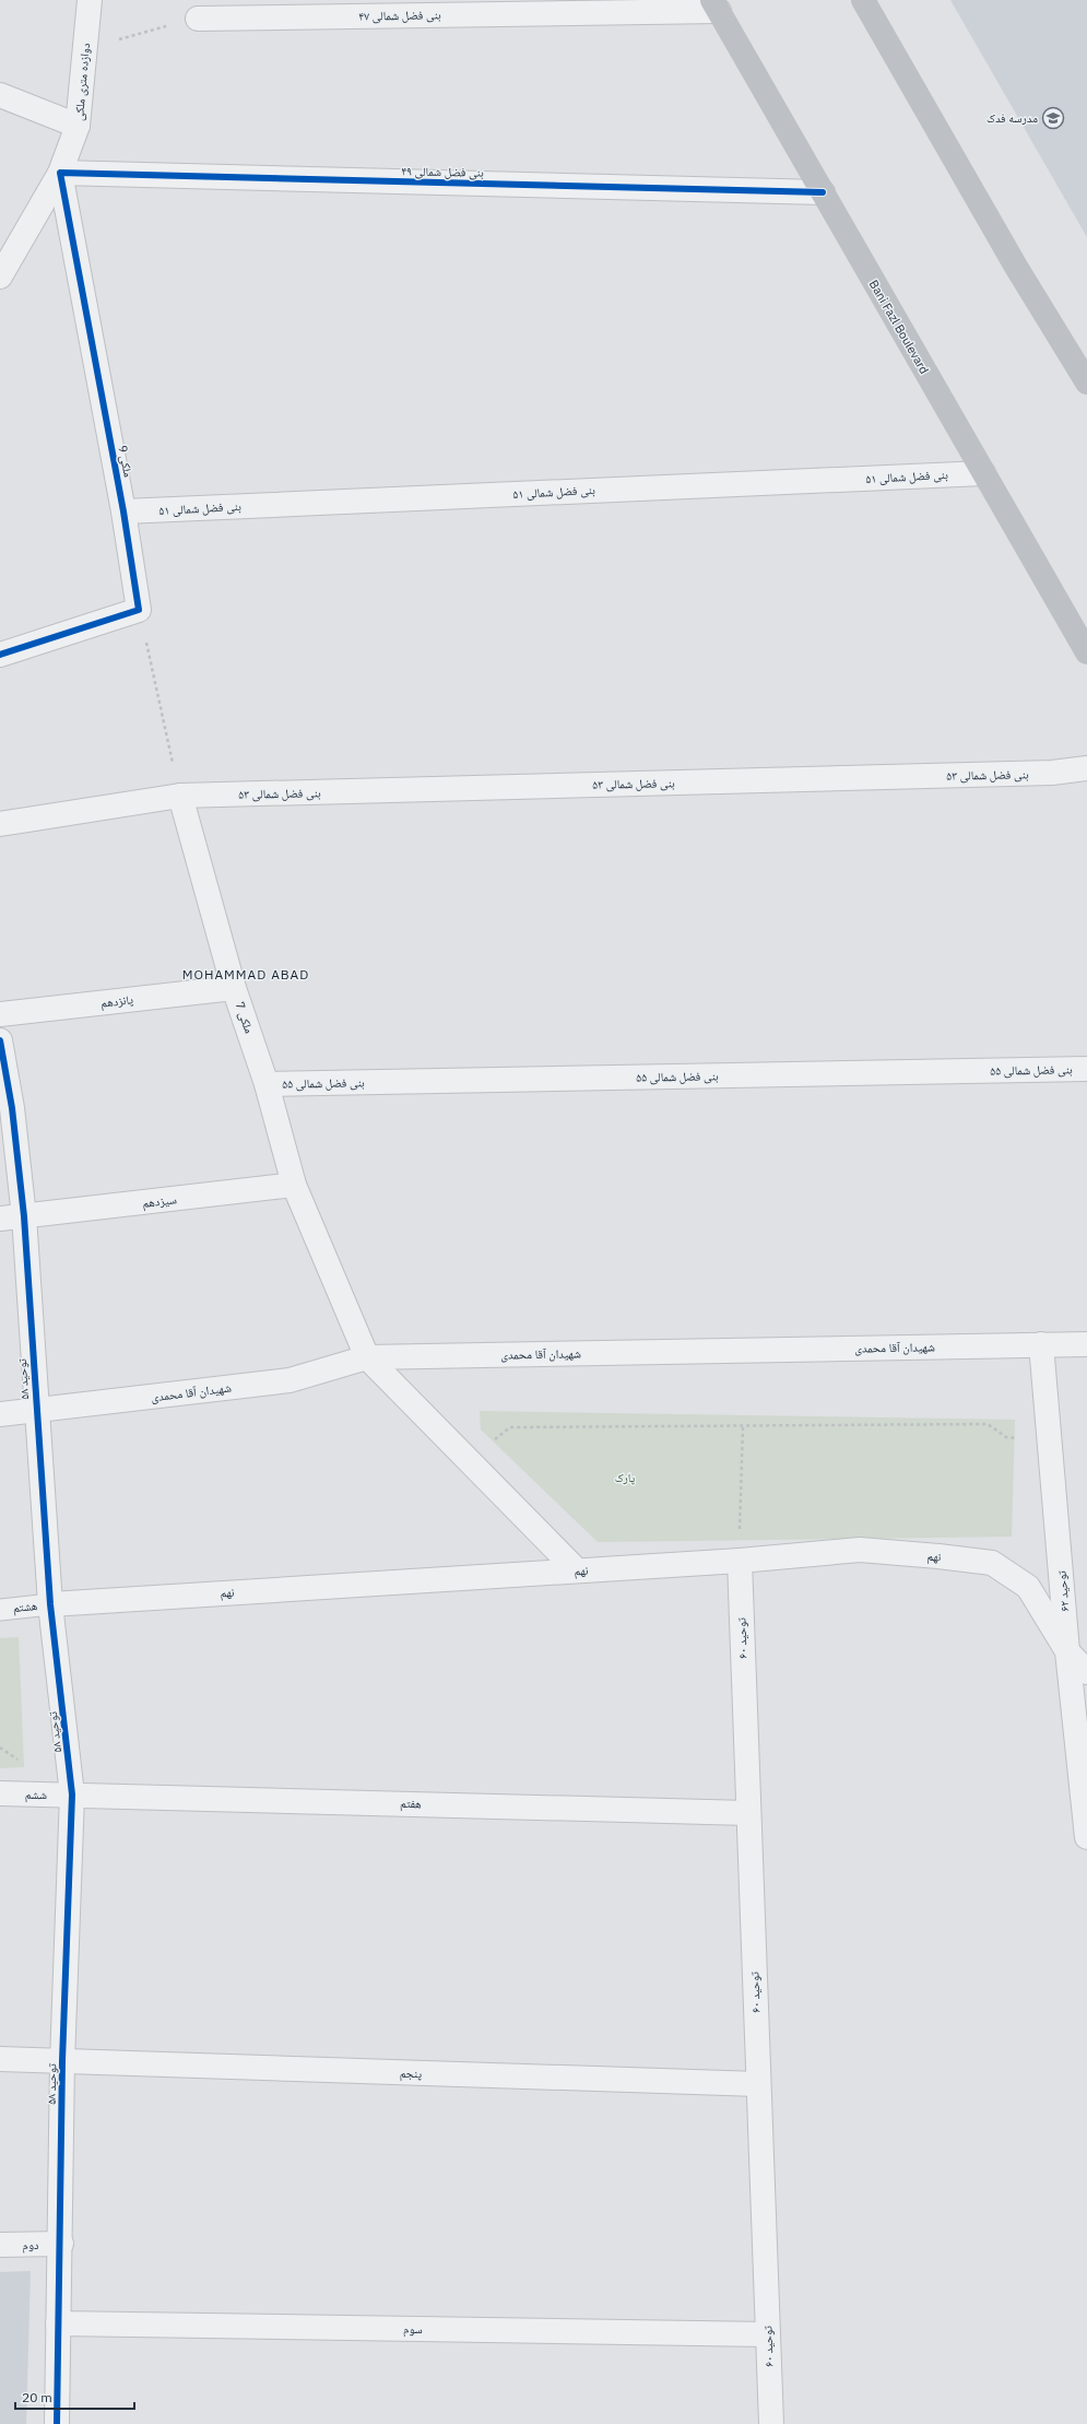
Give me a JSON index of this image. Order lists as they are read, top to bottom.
{
  "streets": {
    "main road": ["Bani Fazl Boulevard"],
    "street": [
      "بنی فضل شمالی ۴۷",
      "دوازده متری ملکی",
      "بنی فضل شمالی ۴۹",
      "ملکی 9",
      "بنی فضل شمالی ۵۱",
      "بنی فضل شمالی ۵۳",
      "پانزدهم",
      "ملکی 7",
      "بنی فضل شمالی ۵۵",
      "سیزدهم",
      "شهیدان آقا محمدی",
      "توحید ۵۸",
      "نهم",
      "توحید ۶۲",
      "توحید ۶۰",
      "ششم",
      "هفتم",
      "پنجم",
      "دوم",
      "سوم"
    ],
    "lane": ["هشتم"]
  },
  "crossings": [
    ["بنی فضل شمالی ۴۷", "Bani Fazl Boulevard"],
    ["دوازده متری ملکی", "بنی فضل شمالی ۴۹"],
    ["دوازده متری ملکی", "ملکی 9"],
    ["بنی فضل شمالی ۴۹", "Bani Fazl Boulevard"],
    ["بنی فضل شمالی ۴۹", "ملکی 9"],
    ["Bani Fazl Boulevard", "بنی فضل شمالی ۵۱"],
    ["ملکی 9", "بنی فضل شمالی ۵۱"],
    ["بنی فضل شمالی ۵۳", "ملکی 7"],
    ["پانزدهم", "ملکی 7"],
    ["ملکی 7", "بنی فضل شمالی ۵۵"],
    ["ملکی 7", "سیزدهم"],
    ["ملکی 7", "شهیدان آقا محمدی"],
    ["سیزدهم", "توحید ۵۸"],
    ["شهیدان آقا محمدی", "توحید ۵۸"],
    ["شهیدان آقا محمدی", "توحید ۶۲"],
    ["توحید ۵۸", "نهم"],
    ["توحید ۵۸", "هشتم"],
    ["توحید ۵۸", "ششم"],
    ["توحید ۵۸", "هفتم"],
    ["توحید ۵۸", "پنجم"],
    ["توحید ۵۸", "دوم"],
    ["توحید ۵۸", "سوم"],
    ["نهم", "توحید ۶۲"],
    ["نهم", "هشتم"],
    ["نهم", "توحید ۶۰"],
    ["توحید ۶۰", "هفتم"],
    ["توحید ۶۰", "پنجم"],
    ["توحید ۶۰", "سوم"],
    ["ششم", "هفتم"]
  ],
  "districts": ["MOHAMMAD ABAD"],
  "parks": ["پارک"],
  "places": {
    "school or university": ["مدرسه فدک"]
  },
  "scale_bar": "20 m"
}
